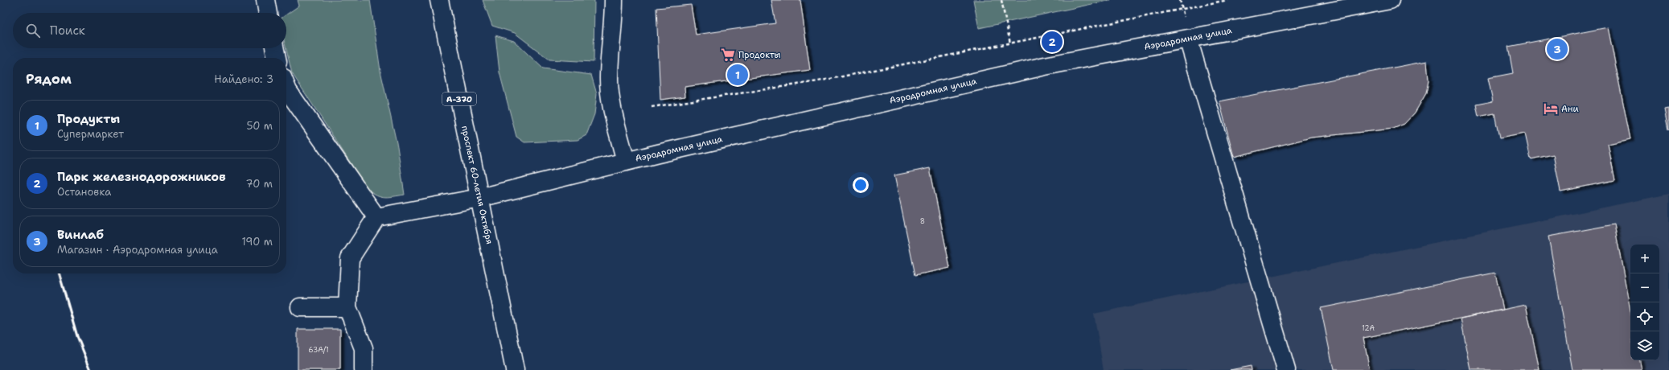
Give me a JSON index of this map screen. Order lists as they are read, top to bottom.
{
  "streets": {
    "main road": ["Аэродромная улица", "А-370", "проспект 60-летия Октября"]
  },
  "crossings": [
    ["Аэродромная улица", "проспект 60-летия Октября"]
  ],
  "places": {
    "supermarket": ["Продокты"],
    "hotel": ["Ани"]
  },
  "house_numbers": ["8", "12А", "63А/1"],
  "page": {
    "search": "Поиск",
    "pins": ["2", "3", "1"],
    "heading": ["Рядом", "Найдено: 3"],
    "list": [
      {
        "mark": "1",
        "name": "Продукты",
        "note": "Супермаркет",
        "value": "50 m"
      },
      {
        "mark": "2",
        "name": "Парк железнодорожников",
        "note": "Остановка",
        "value": "70 m"
      },
      {
        "mark": "3",
        "name": "Винлаб",
        "note": "Магазин · Аэродромная улица",
        "value": "190 m"
      }
    ],
    "map_buttons": ["+", "−"]
  }
}
